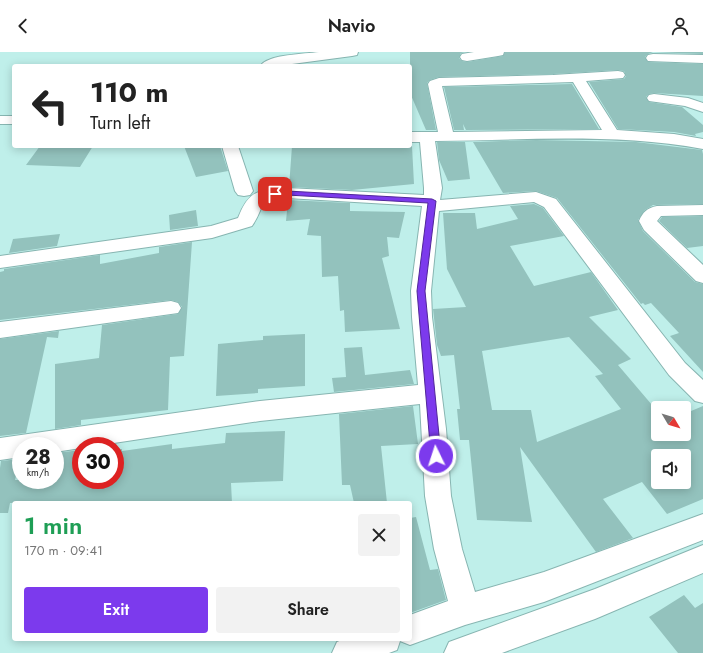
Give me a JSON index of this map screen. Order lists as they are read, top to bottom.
{
  "north": "bottom right",
  "page": {
    "header": "Navio",
    "turn": ["110 m", "Turn left"],
    "speed": "28 km/h",
    "limit": "30",
    "heading": ["1 min", "170 m · 09:41"],
    "buttons": ["Exit", "Share"]
  }
}
